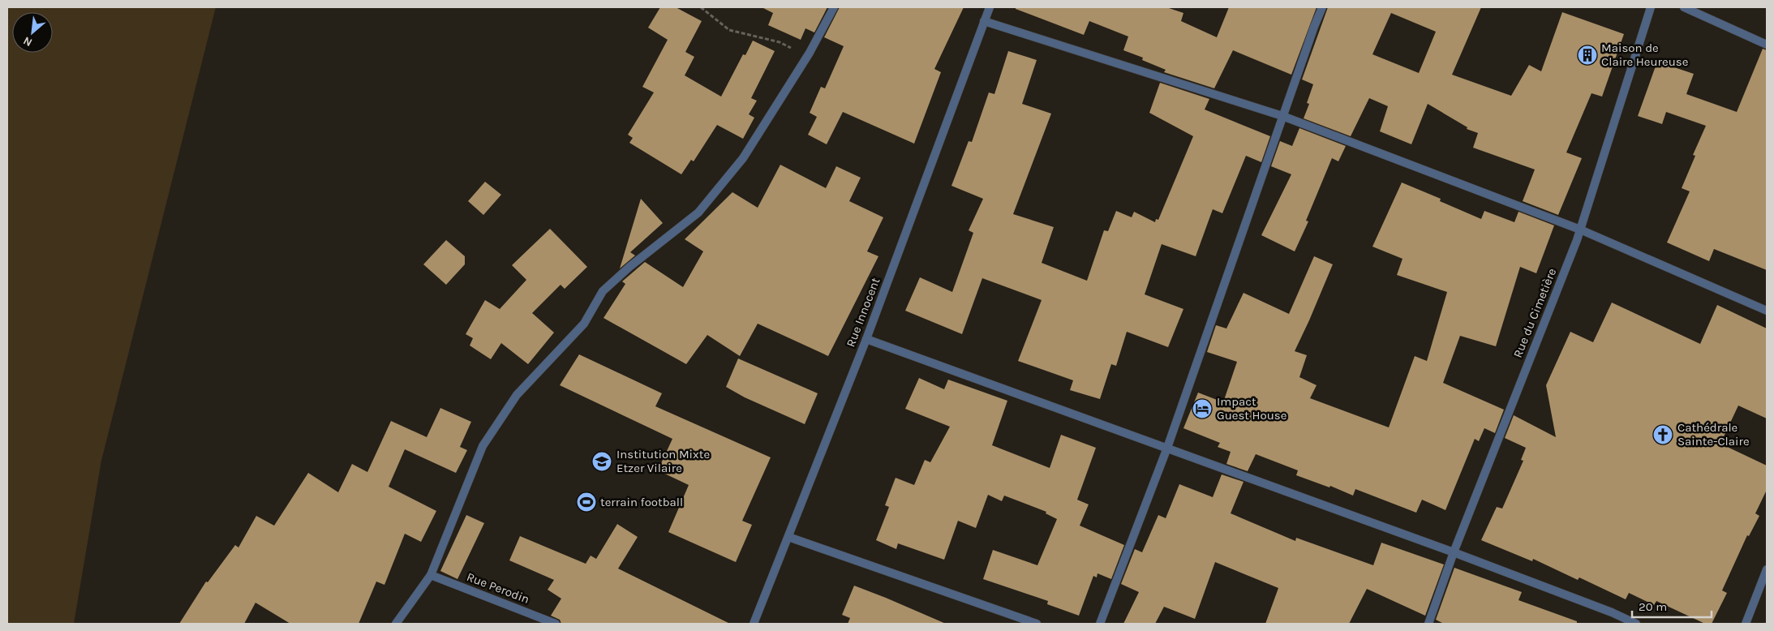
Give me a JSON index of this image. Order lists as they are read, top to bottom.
{
  "streets": {
    "street": ["Rue Innocent", "Rue du Cimetière", "Rue Perodin"]
  },
  "places": {
    "building": ["Maison de Claire Heureuse"],
    "hotel": ["Impact Guest House"],
    "church": ["Cathédrale Sainte-Claire"],
    "school or university": ["Institution Mixte Etzer Vilaire"],
    "sports": ["terrain football"]
  },
  "scale_bar": "20 m",
  "north": "bottom left"
}
